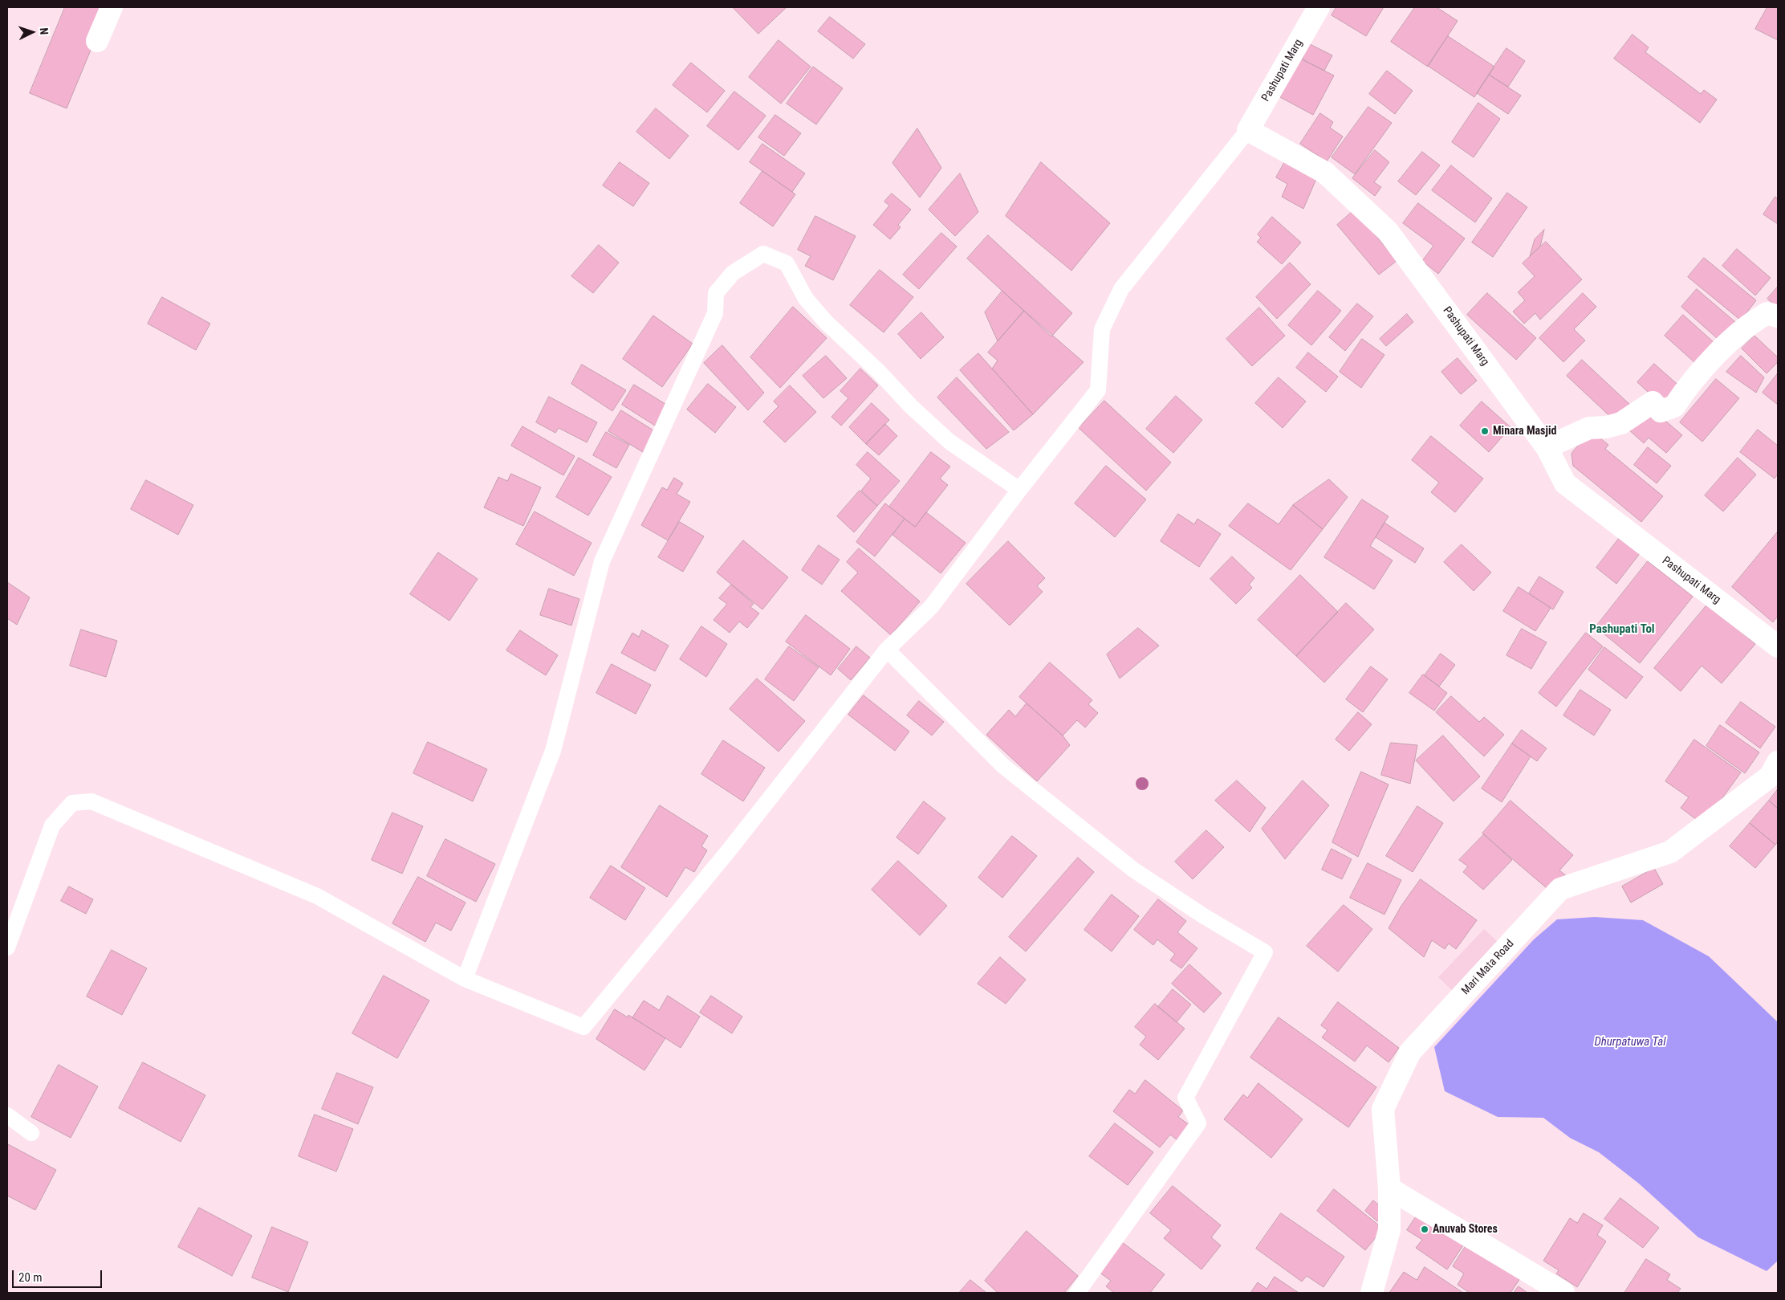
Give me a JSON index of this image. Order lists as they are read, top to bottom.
{
  "streets": {
    "street": ["Pashupati Marg", "Mari Mata Road"]
  },
  "districts": ["Pashupati Tol"],
  "water": ["Dhurpatuwa Tal"],
  "places": ["Minara Masjid", "Anuvab Stores"],
  "scale_bar": "20 m",
  "north": "right"
}
